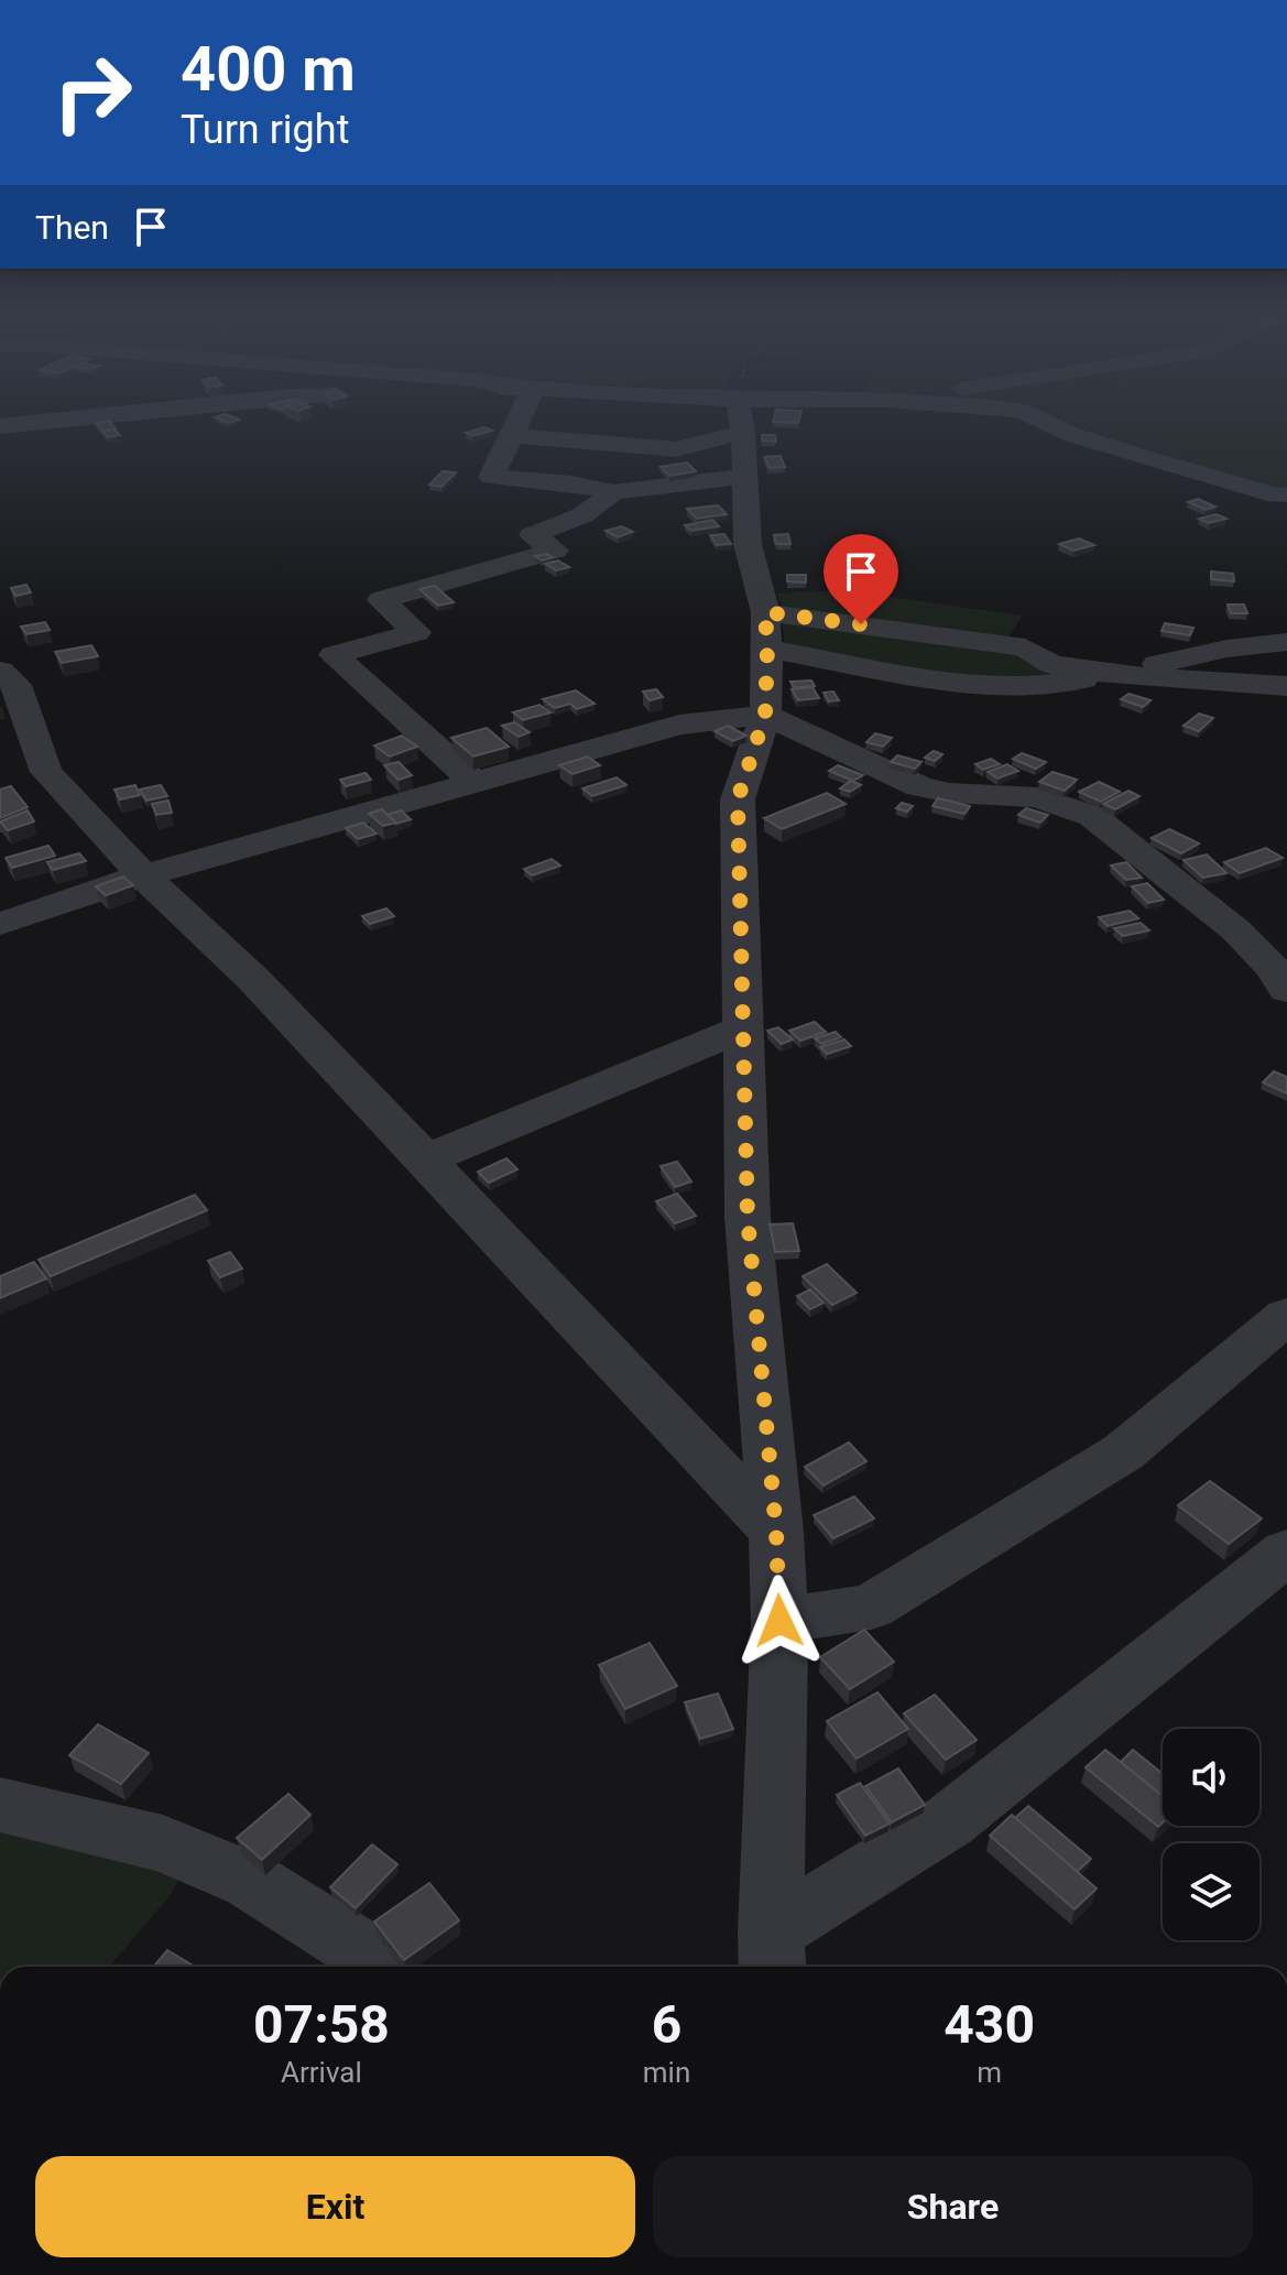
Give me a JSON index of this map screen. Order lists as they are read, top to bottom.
{
  "page": {
    "turn": ["400 m", "Turn right"],
    "then": "Then",
    "eta": [
      "07:58",
      "Arrival",
      "6",
      "min",
      "430",
      "m"
    ],
    "buttons": ["Exit", "Share"]
  }
}
